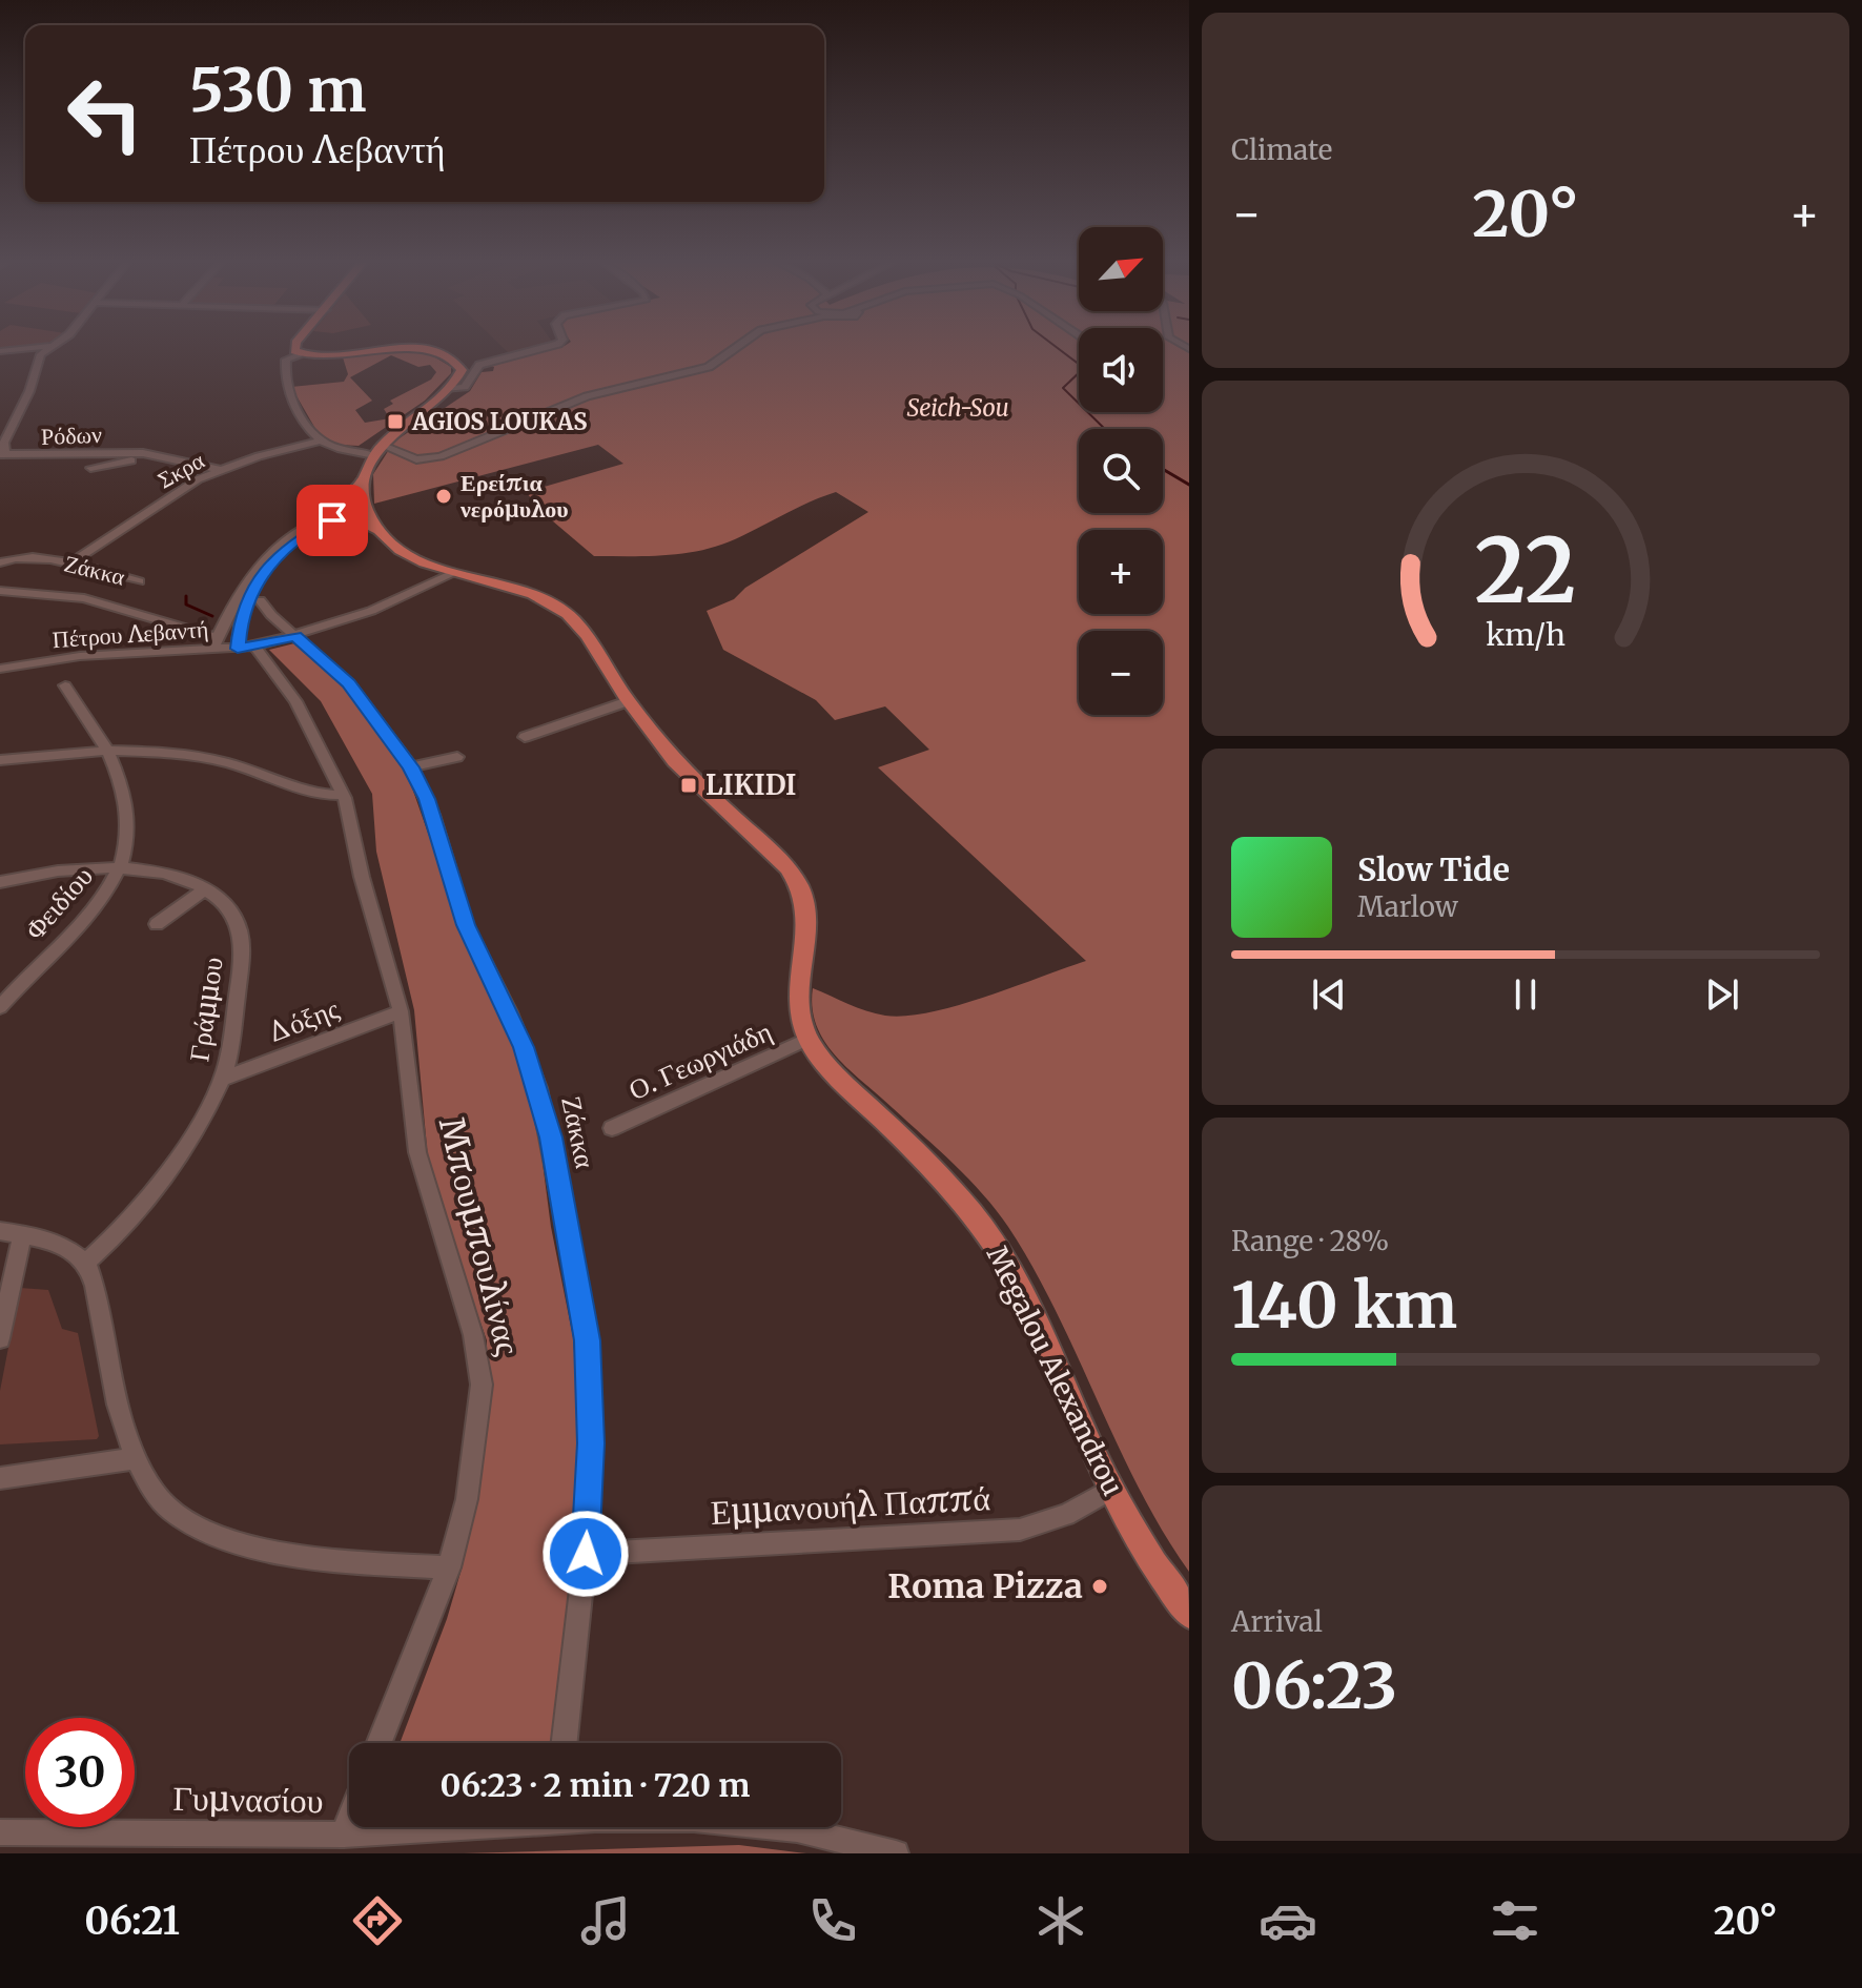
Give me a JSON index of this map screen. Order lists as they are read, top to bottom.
{
  "streets": {
    "main road": ["Megalou Alexandrou"],
    "street": [
      "Ρόδων",
      "Σκρα",
      "Ζάκκα",
      "Πέτρου Λεβαντή",
      "Φειδίου",
      "Γράμμου",
      "Δόξης",
      "Ο. Γεωργιάδη",
      "Μπουμπουλίνας",
      "Εμμανουήλ Παππά",
      "Γυμνασίου"
    ]
  },
  "crossings": [
    ["Ρόδων", "Σκρα"],
    ["Σκρα", "Ζάκκα"],
    ["Ζάκκα", "Πέτρου Λεβαντή"],
    ["Ζάκκα", "Εμμανουήλ Παππά"],
    ["Πέτρου Λεβαντή", "Μπουμπουλίνας"],
    ["Πέτρου Λεβαντή", "Megalou Alexandrou"],
    ["Φειδίου", "Γράμμου"],
    ["Γράμμου", "Δόξης"],
    ["Δόξης", "Μπουμπουλίνας"],
    ["Ο. Γεωργιάδη", "Megalou Alexandrou"],
    ["Megalou Alexandrou", "Εμμανουήλ Παππά"]
  ],
  "parks": ["Seich-Sou"],
  "places": {
    "transit": ["AGIOS LOUKAS", "LIKIDI"],
    "other": ["Ερείπια νερόμυλου", "Roma Pizza"]
  },
  "north": "top right",
  "page": {
    "tile": [
      "Climate",
      ["Range · 28%", "140 km"],
      ["Arrival", "06:23"]
    ],
    "turn": ["530 m", "Πέτρου Λεβαντή"],
    "heat": ["−", "20°", "+"],
    "map_buttons": ["+", "−"],
    "song": ["Slow Tide", "Marlow"],
    "limit": "30",
    "trip": "06:23 · 2 min · 720 m",
    "tabs": ["06:21", "20°"],
    "gauge": ["22", "km/h"]
  }
}
